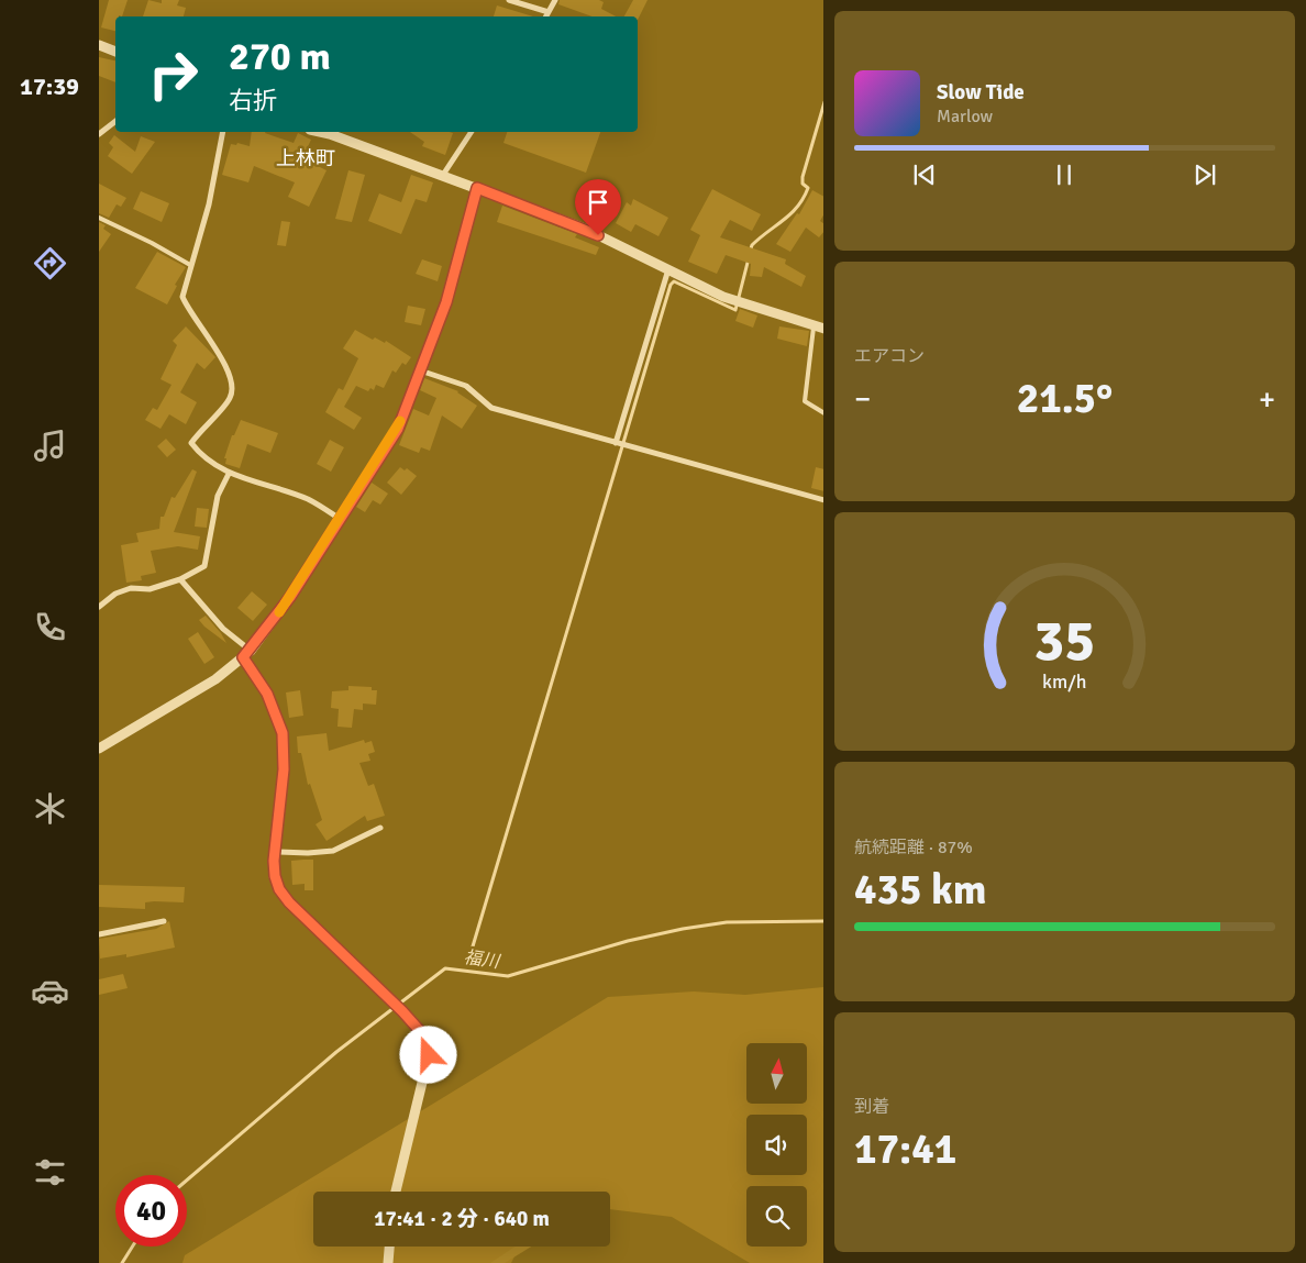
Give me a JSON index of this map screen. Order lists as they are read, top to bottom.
{
  "districts": ["上林町"],
  "water": ["福川"],
  "north": "top",
  "page": {
    "tabs": "17:39",
    "turn": ["270 m", "右折"],
    "song": ["Slow Tide", "Marlow"],
    "tile": [
      "エアコン",
      ["航続距離 · 87%", "435 km"],
      ["到着", "17:41"]
    ],
    "heat": ["−", "21.5°", "+"],
    "limit": "40",
    "trip": "17:41 · 2 分 · 640 m",
    "gauge": ["35", "km/h"]
  }
}
